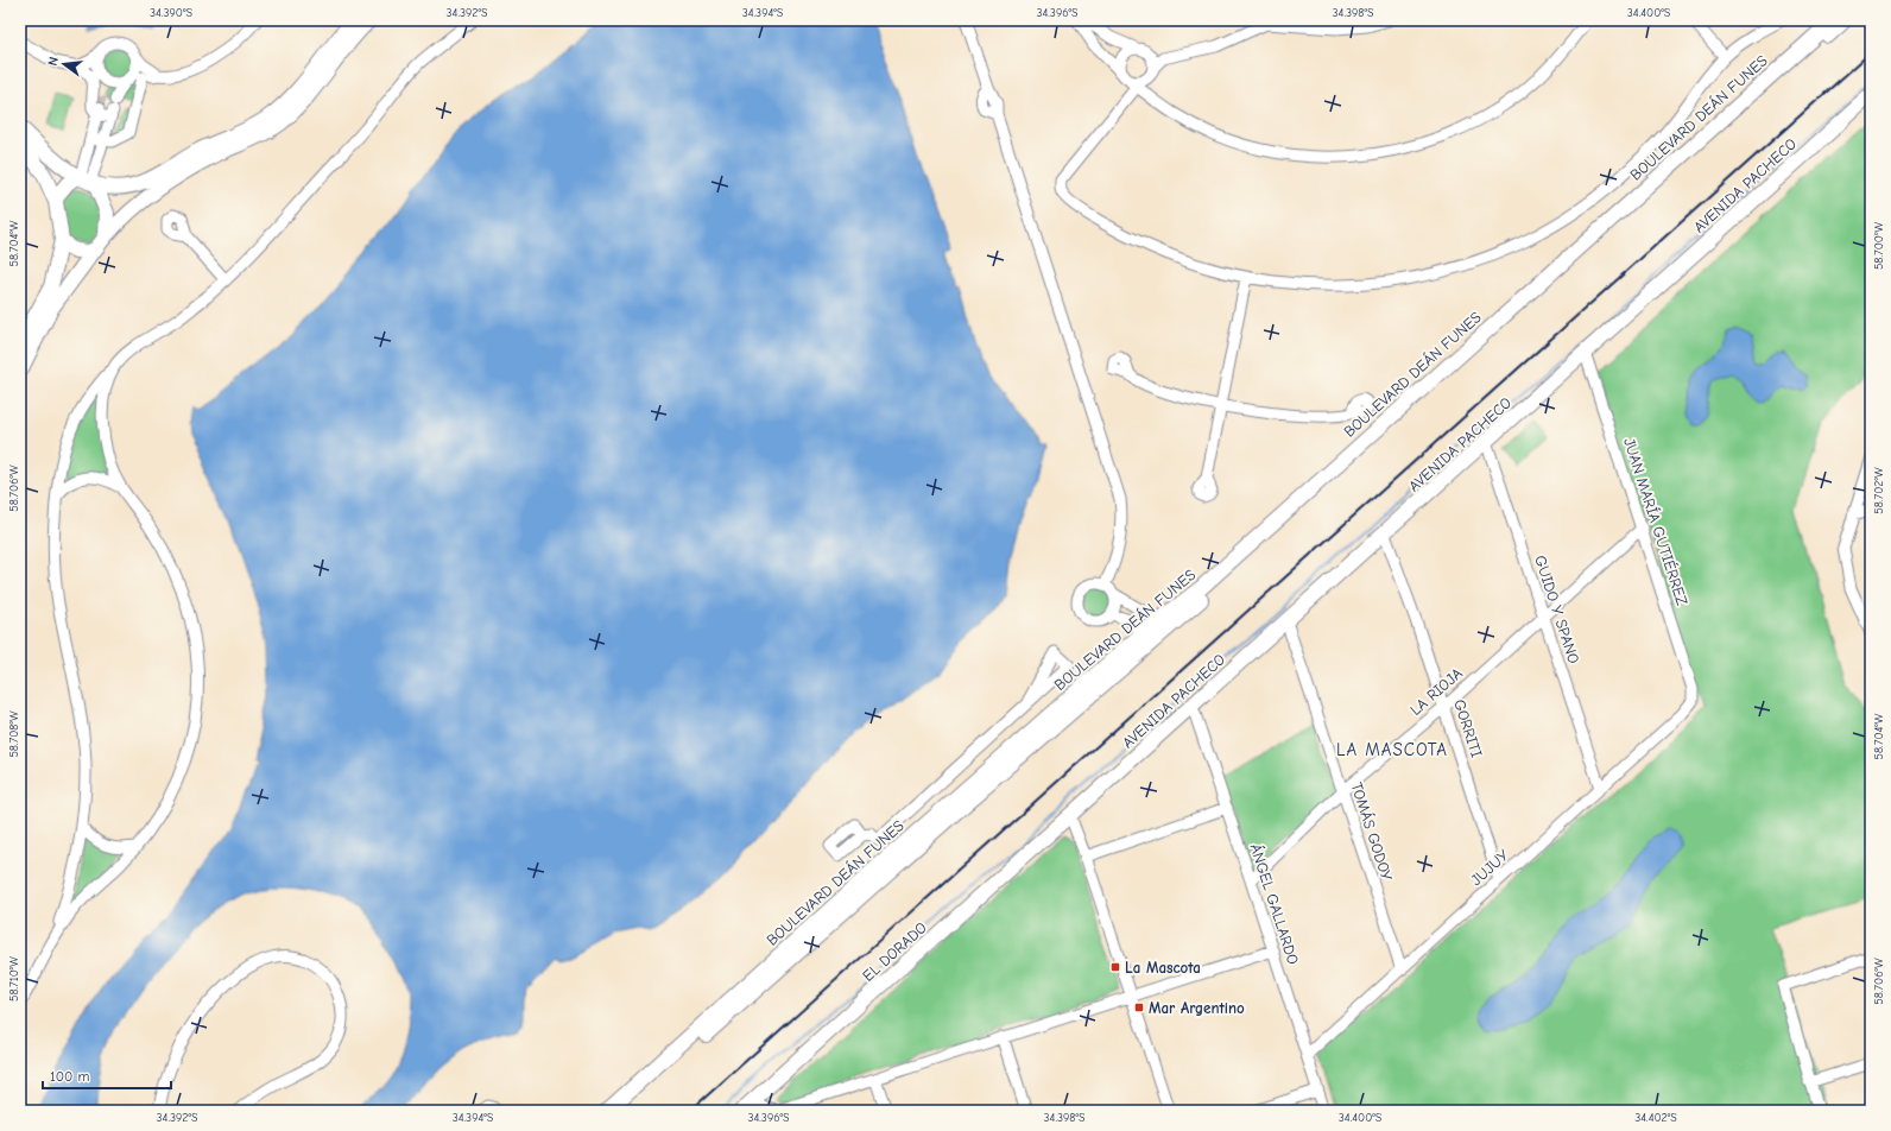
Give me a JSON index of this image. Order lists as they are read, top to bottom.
{
  "streets": {
    "main road": ["BOULEVARD DEÁN FUNES", "AVENIDA PACHECO", "EL DORADO"],
    "street": [
      "JUAN MARÍA GUTIÉRREZ",
      "GUIDO Y SPANO",
      "LA RIOJA",
      "GORRITI",
      "TOMÁS GODOY",
      "JUJUY",
      "ÁNGEL GALLARDO"
    ]
  },
  "crossings": [
    ["AVENIDA PACHECO", "JUAN MARÍA GUTIÉRREZ"],
    ["AVENIDA PACHECO", "GUIDO Y SPANO"],
    ["AVENIDA PACHECO", "GORRITI"],
    ["AVENIDA PACHECO", "TOMÁS GODOY"],
    ["AVENIDA PACHECO", "ÁNGEL GALLARDO"],
    ["AVENIDA PACHECO", "EL DORADO"],
    ["JUAN MARÍA GUTIÉRREZ", "LA RIOJA"],
    ["JUAN MARÍA GUTIÉRREZ", "JUJUY"],
    ["GUIDO Y SPANO", "LA RIOJA"],
    ["GUIDO Y SPANO", "JUJUY"],
    ["LA RIOJA", "GORRITI"],
    ["LA RIOJA", "TOMÁS GODOY"],
    ["LA RIOJA", "ÁNGEL GALLARDO"],
    ["GORRITI", "JUJUY"],
    ["TOMÁS GODOY", "JUJUY"],
    ["JUJUY", "ÁNGEL GALLARDO"]
  ],
  "districts": ["LA MASCOTA"],
  "places": {
    "transit": ["La Mascota", "Mar Argentino"]
  },
  "scale_bar": "100 m",
  "north": "left",
  "coordinates": [
    "34.390°S",
    "34.392°S",
    "34.394°S",
    "34.396°S",
    "34.398°S",
    "34.400°S",
    "58.704°W",
    "58.700°W",
    "58.706°W",
    "58.702°W",
    "58.708°W",
    "58.710°W",
    "34.402°S"
  ]
}
